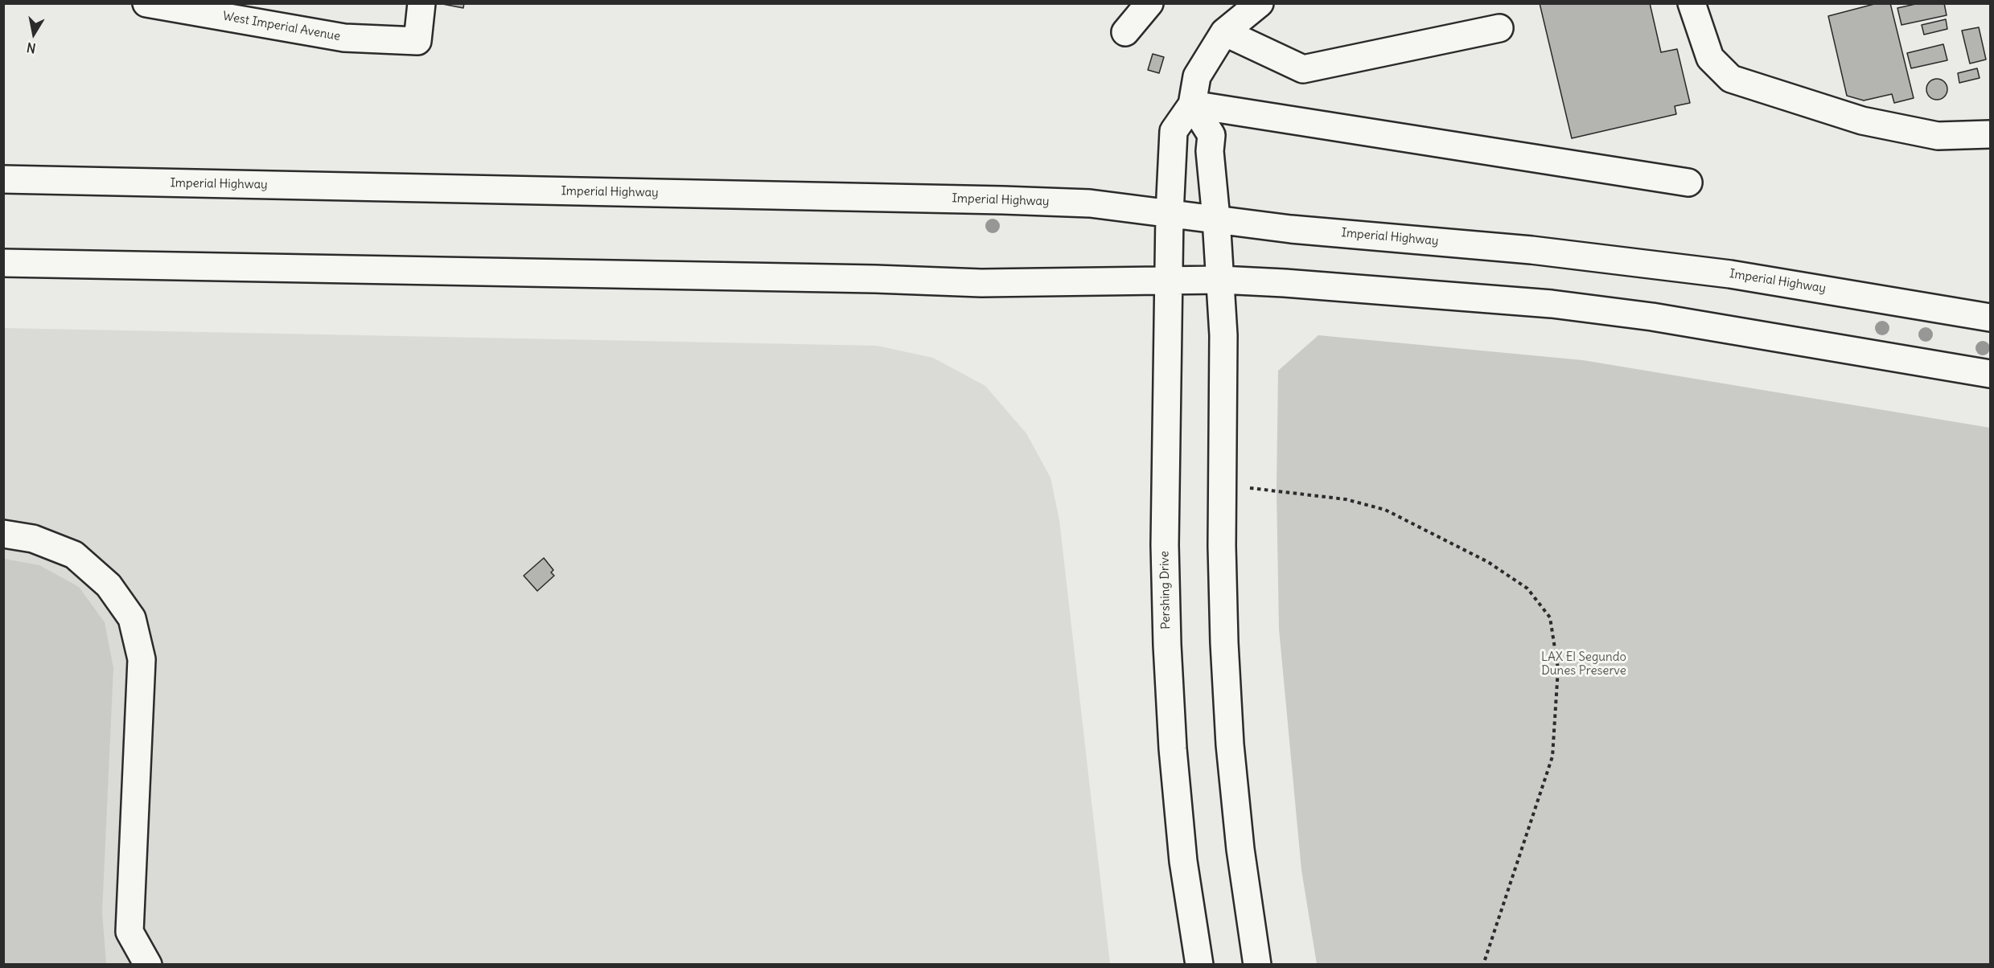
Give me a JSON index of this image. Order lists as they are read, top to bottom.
{
  "streets": {
    "main road": ["West Imperial Avenue", "Imperial Highway", "Pershing Drive"]
  },
  "crossings": [
    ["Imperial Highway", "Pershing Drive"]
  ],
  "parks": ["LAX El Segundo Dunes Preserve"],
  "north": "bottom"
}
